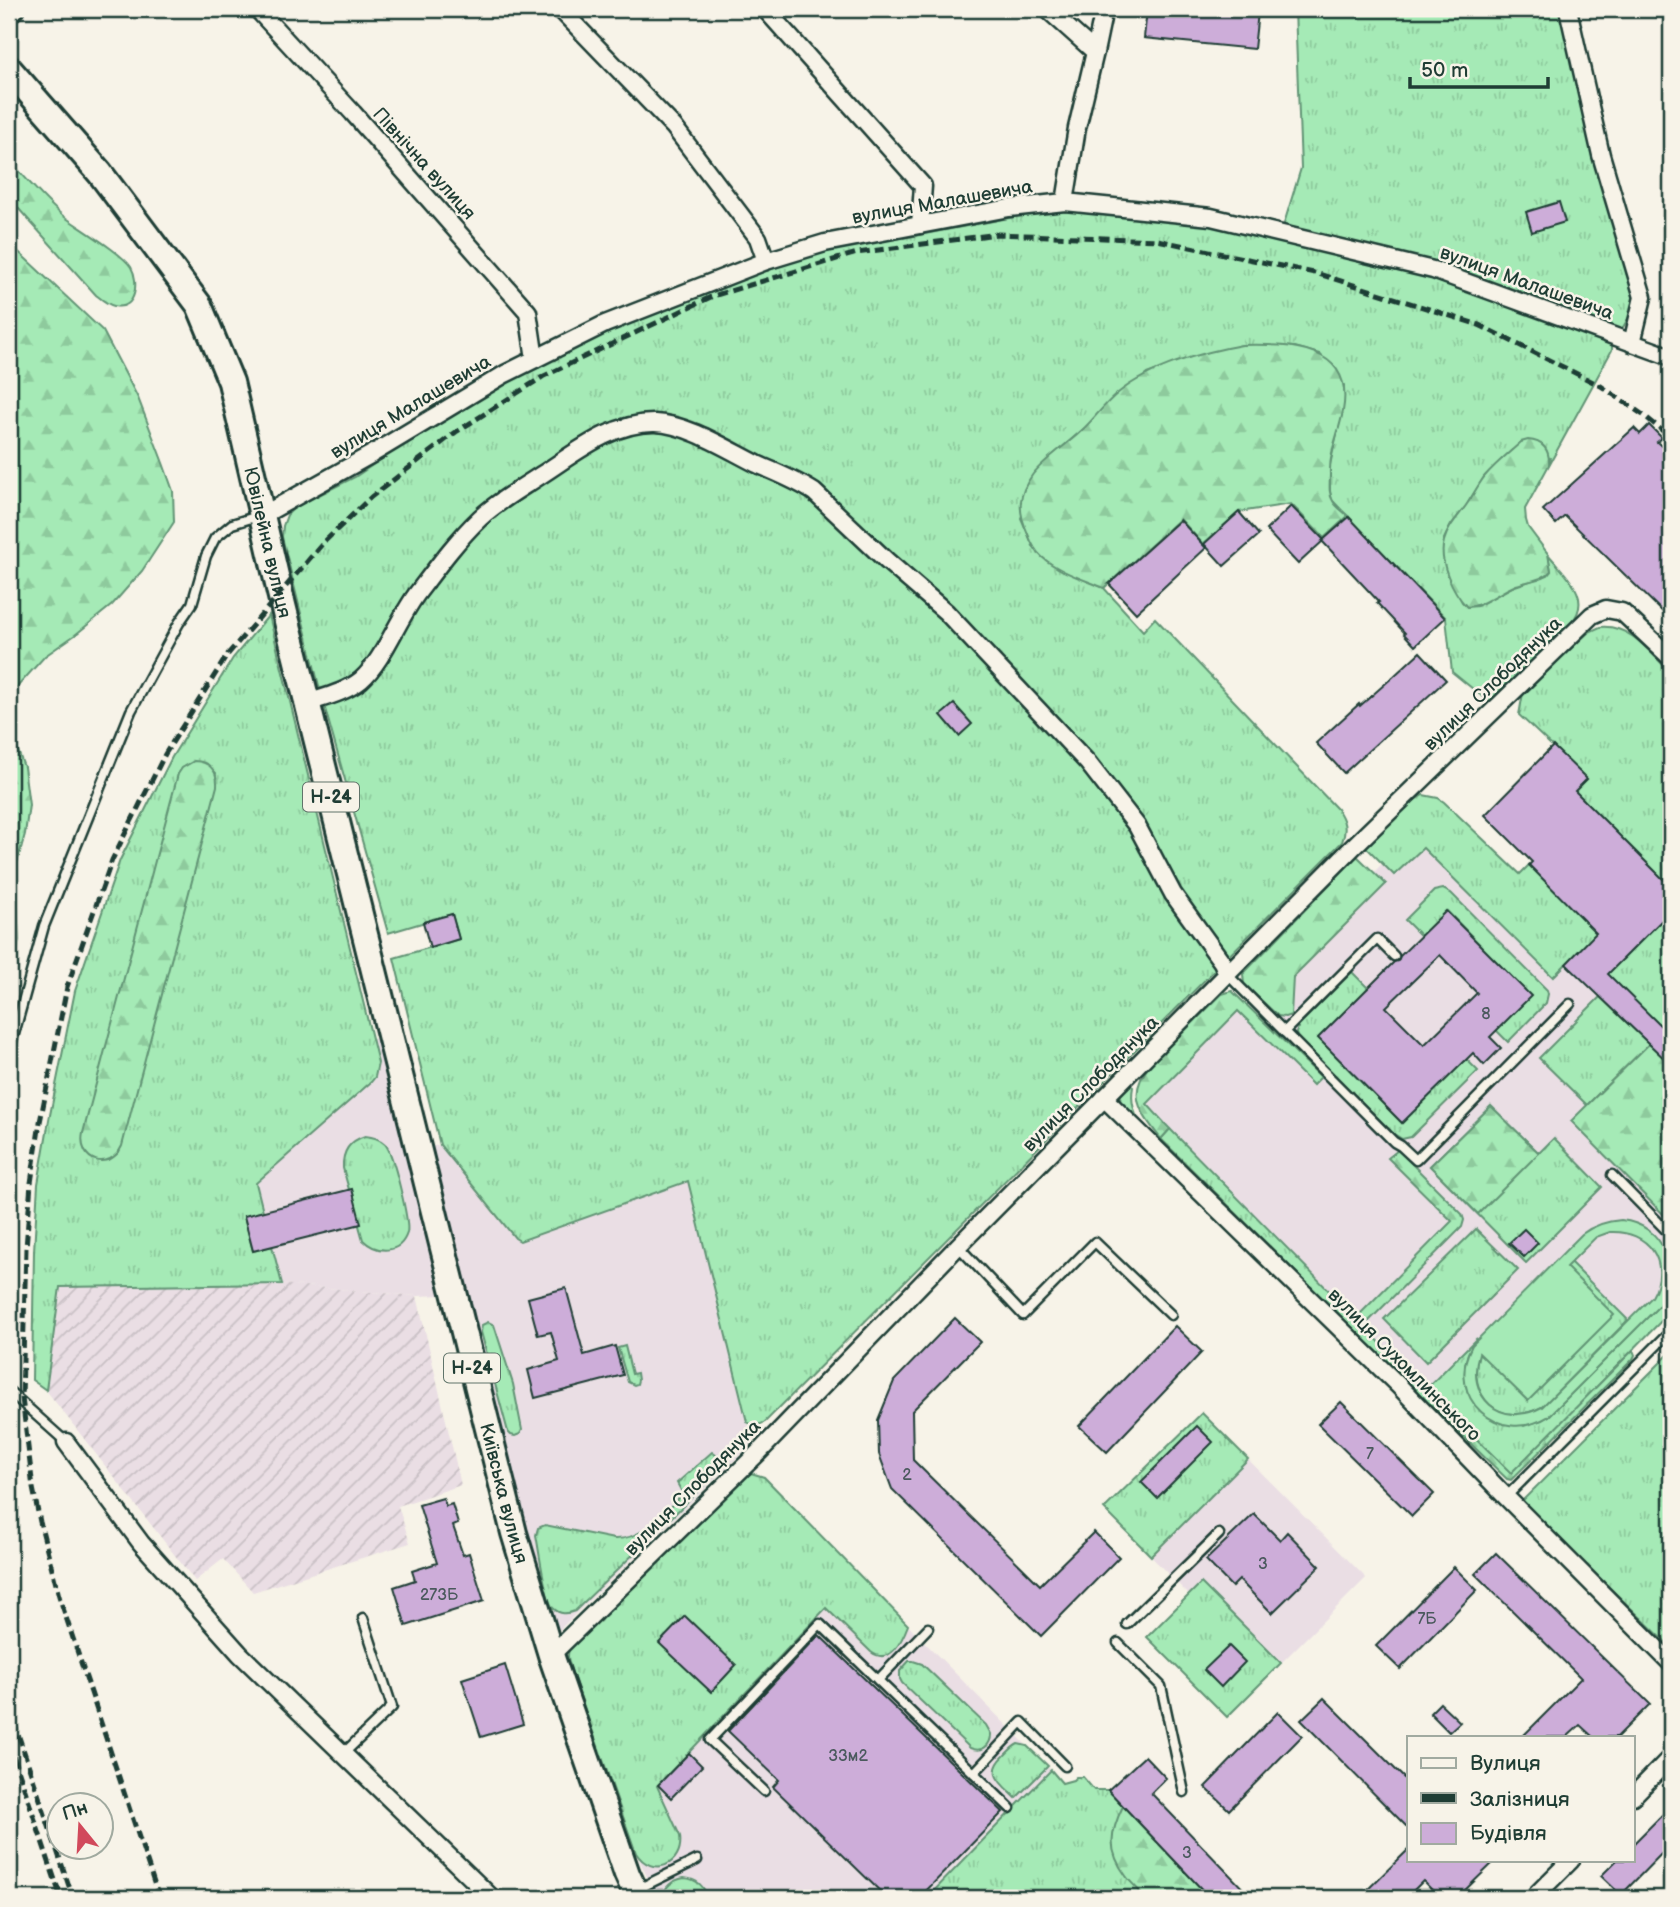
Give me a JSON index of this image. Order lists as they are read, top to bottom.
{
  "streets": {
    "main road": ["Ювілейна вулиця", "Н-24", "Київська вулиця"],
    "street": [
      "Північна вулиця",
      "вулиця Малашевича",
      "вулиця Слободянука",
      "вулиця Сухомлинського"
    ]
  },
  "crossings": [
    ["Північна вулиця", "вулиця Малашевича"],
    ["вулиця Малашевича", "Ювілейна вулиця"],
    ["Ювілейна вулиця", "Київська вулиця"],
    ["вулиця Слободянука", "вулиця Сухомлинського"],
    ["вулиця Слободянука", "Київська вулиця"]
  ],
  "house_numbers": [
    "8",
    "7",
    "2",
    "3",
    "273Б",
    "7Б",
    "33м2",
    "3"
  ],
  "legend": ["Вулиця", "Залізниця", "Будівля"],
  "scale_bar": "50 m",
  "north": "top"
}
